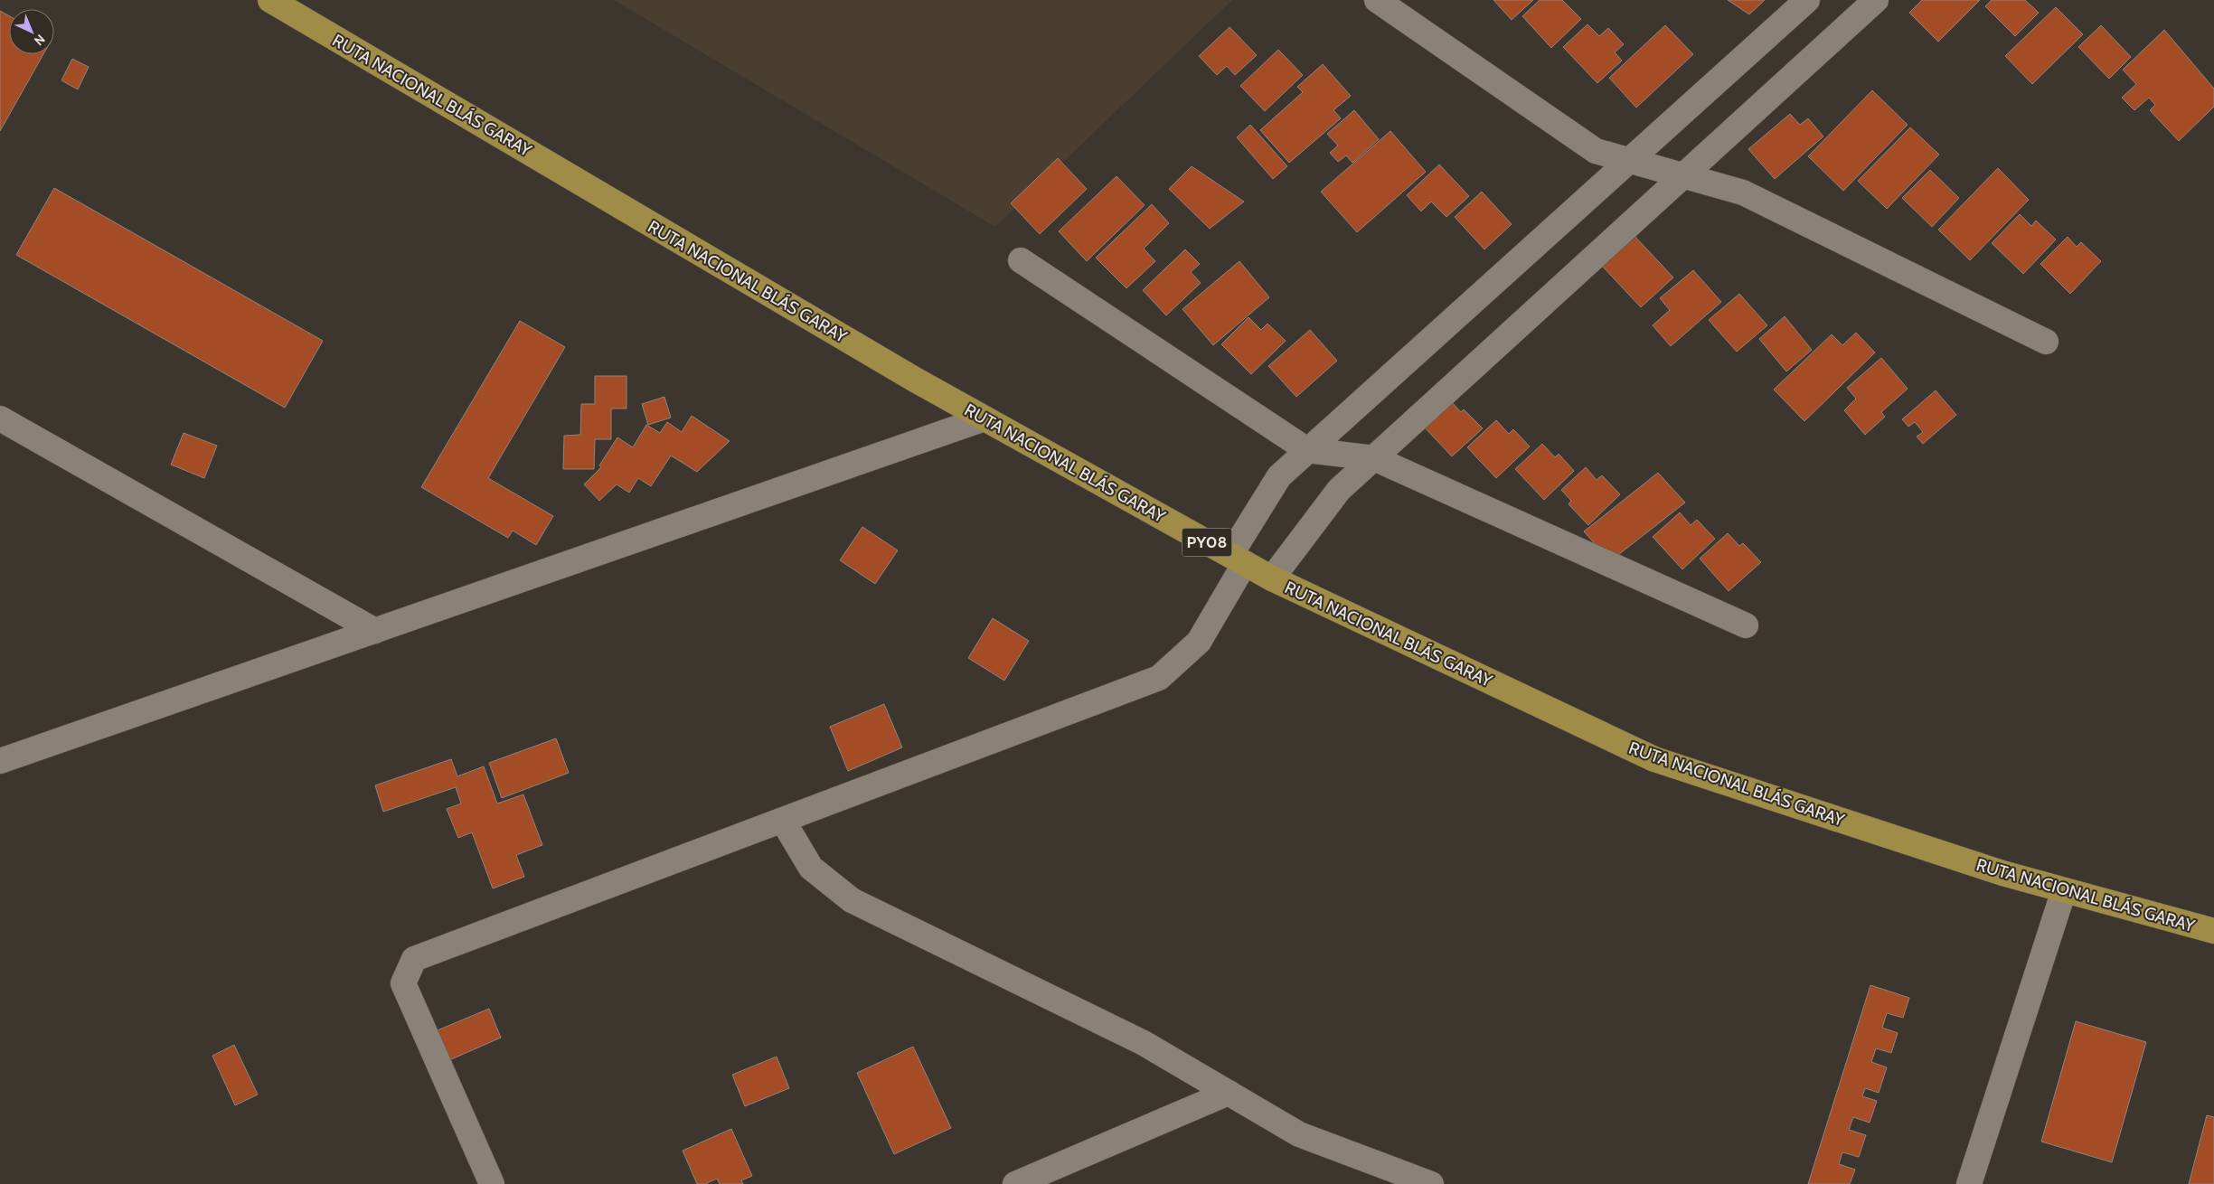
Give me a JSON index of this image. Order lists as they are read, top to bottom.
{
  "streets": {
    "highway": ["RUTA NACIONAL BLÁS GARAY", "PY08"]
  },
  "north": "bottom right"
}
